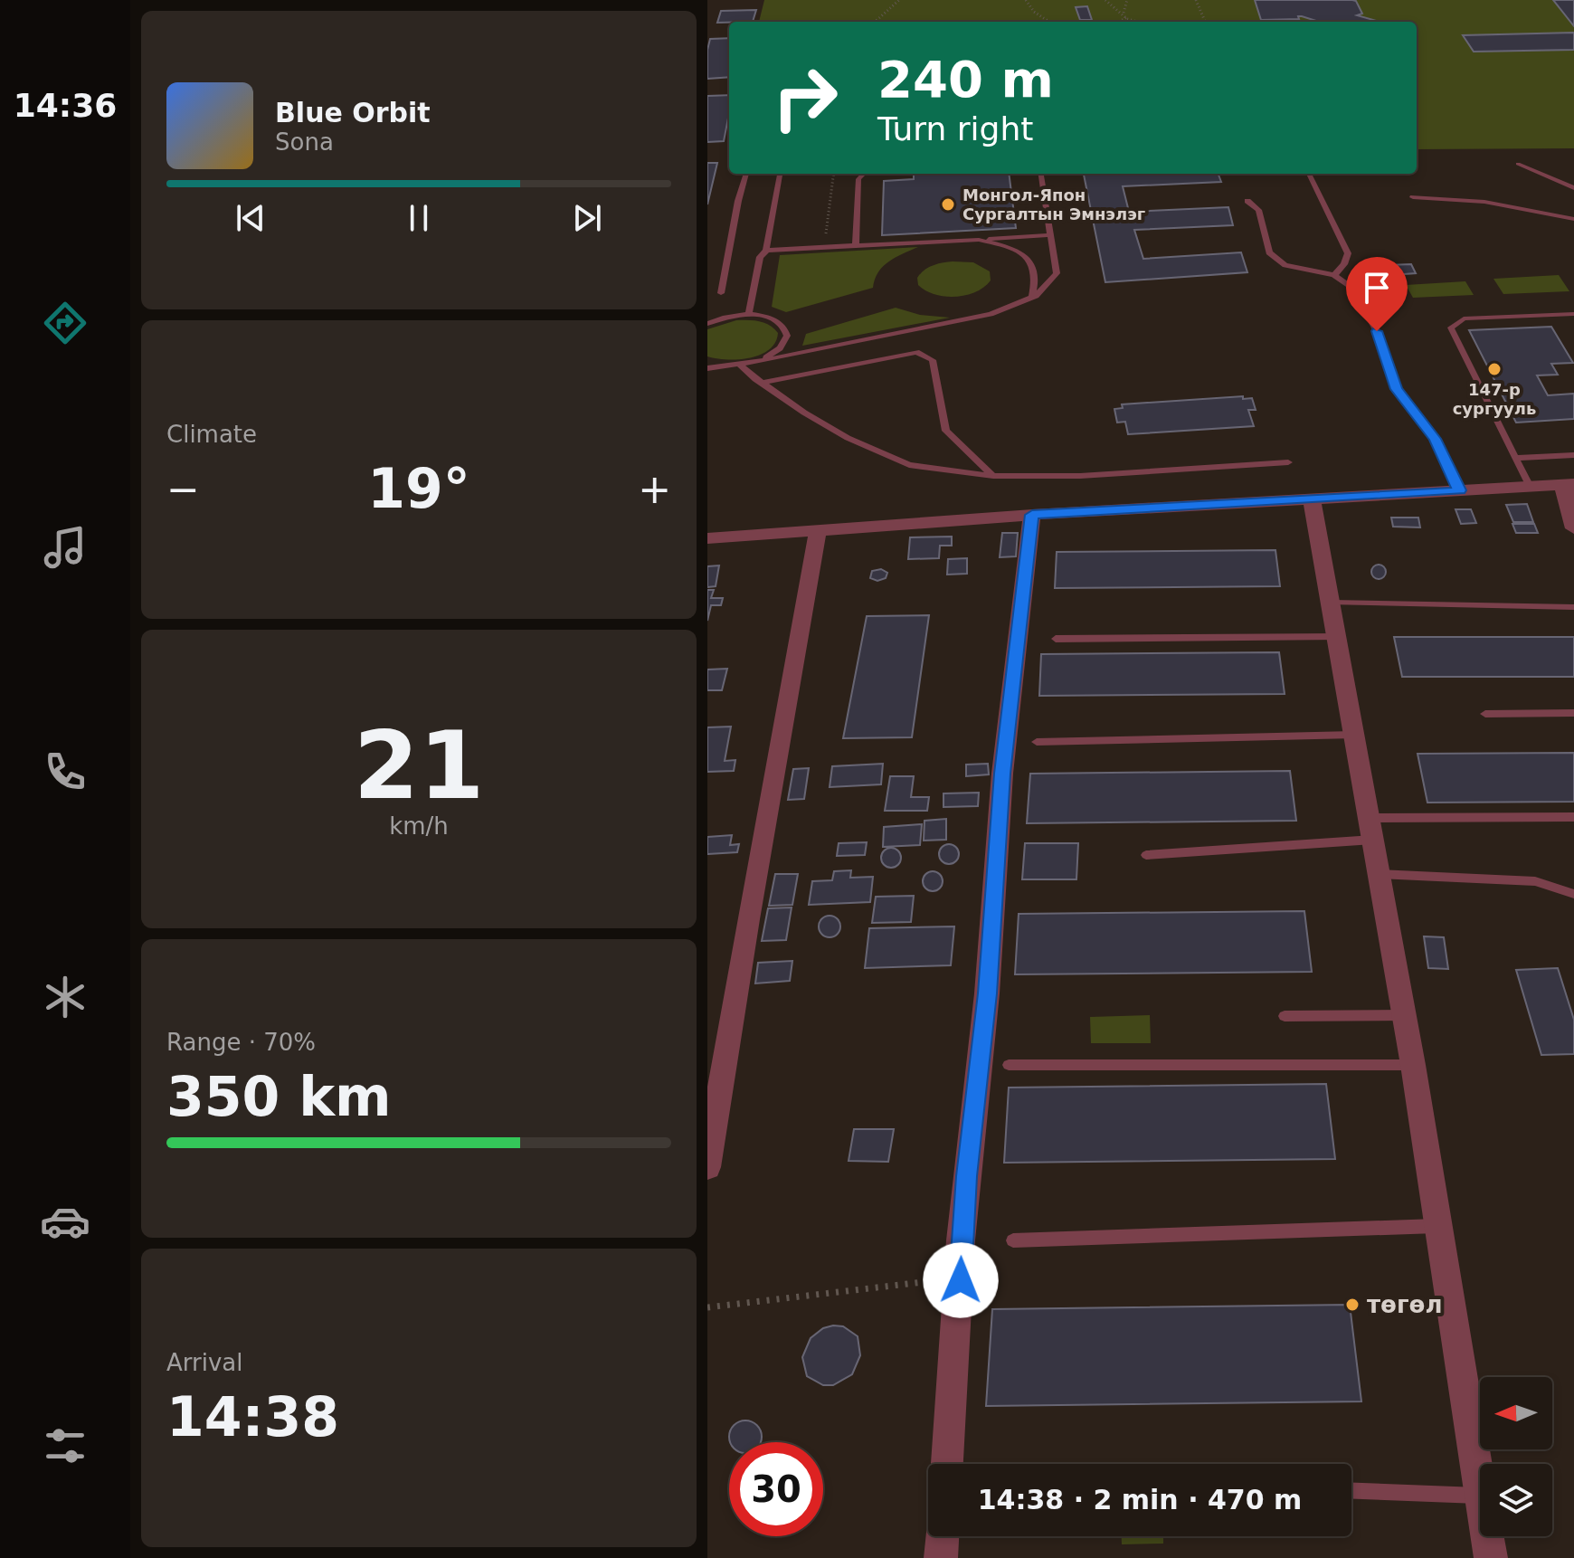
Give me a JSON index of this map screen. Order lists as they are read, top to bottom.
{
  "places": ["Монгол-Япон Сургалтын Эмнэлэг", "147-р сургууль", "төгөл"],
  "north": "left",
  "page": {
    "tabs": "14:36",
    "turn": ["240 m", "Turn right"],
    "song": ["Blue Orbit", "Sona"],
    "tile": [
      "Climate",
      ["21", "km/h"],
      ["Range · 70%", "350 km"],
      ["Arrival", "14:38"]
    ],
    "heat": ["−", "19°", "+"],
    "limit": "30",
    "trip": "14:38 · 2 min · 470 m"
  }
}
